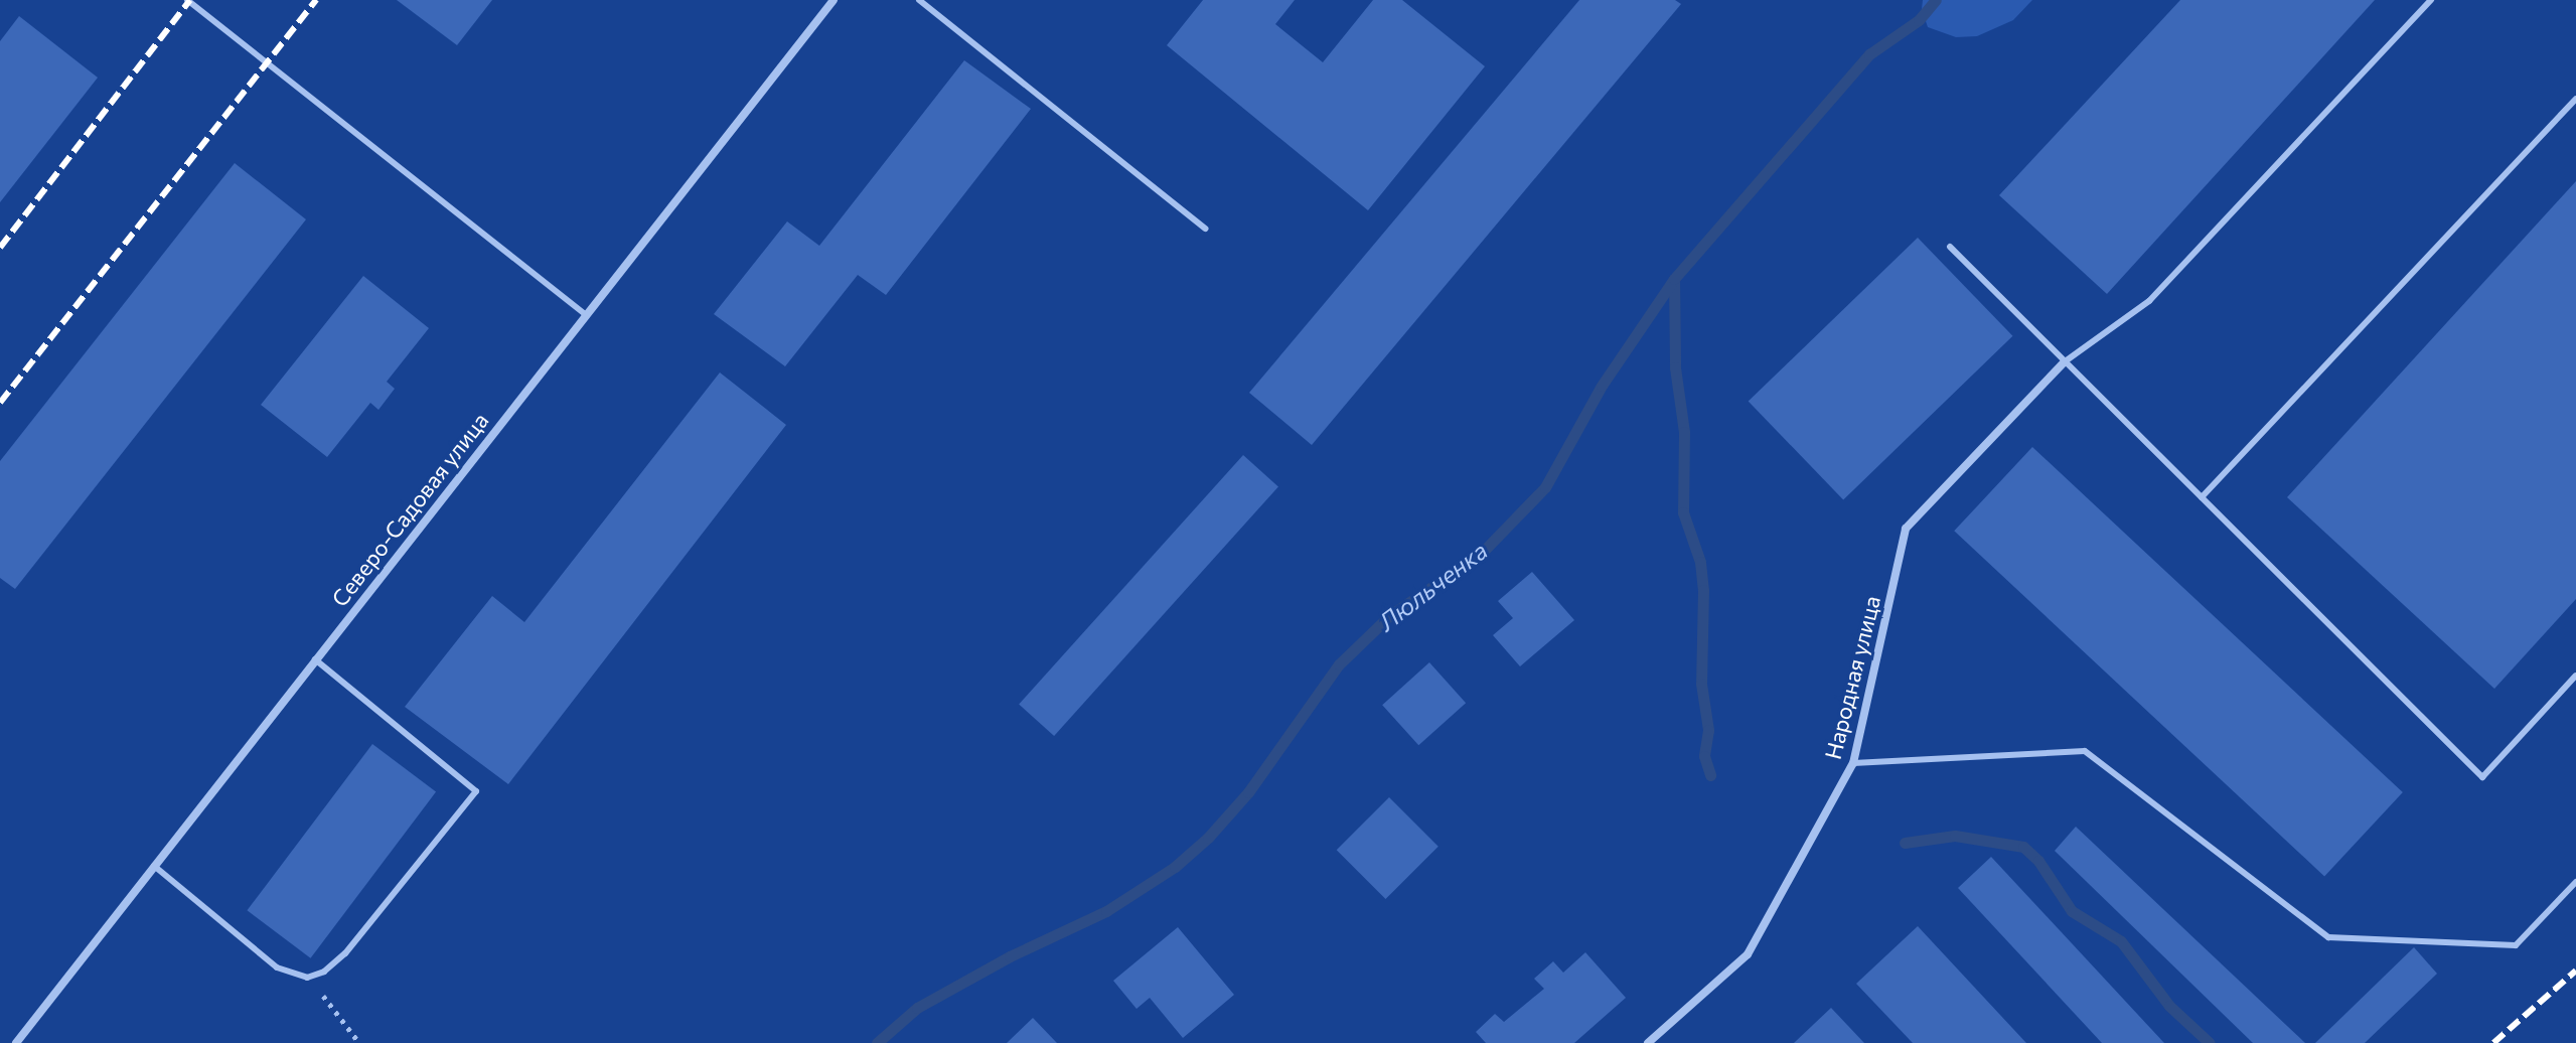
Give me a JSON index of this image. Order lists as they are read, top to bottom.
{
  "streets": {
    "street": ["Северо-Садовая улица", "Народная улица"]
  },
  "water": ["Люльченка"]
}
